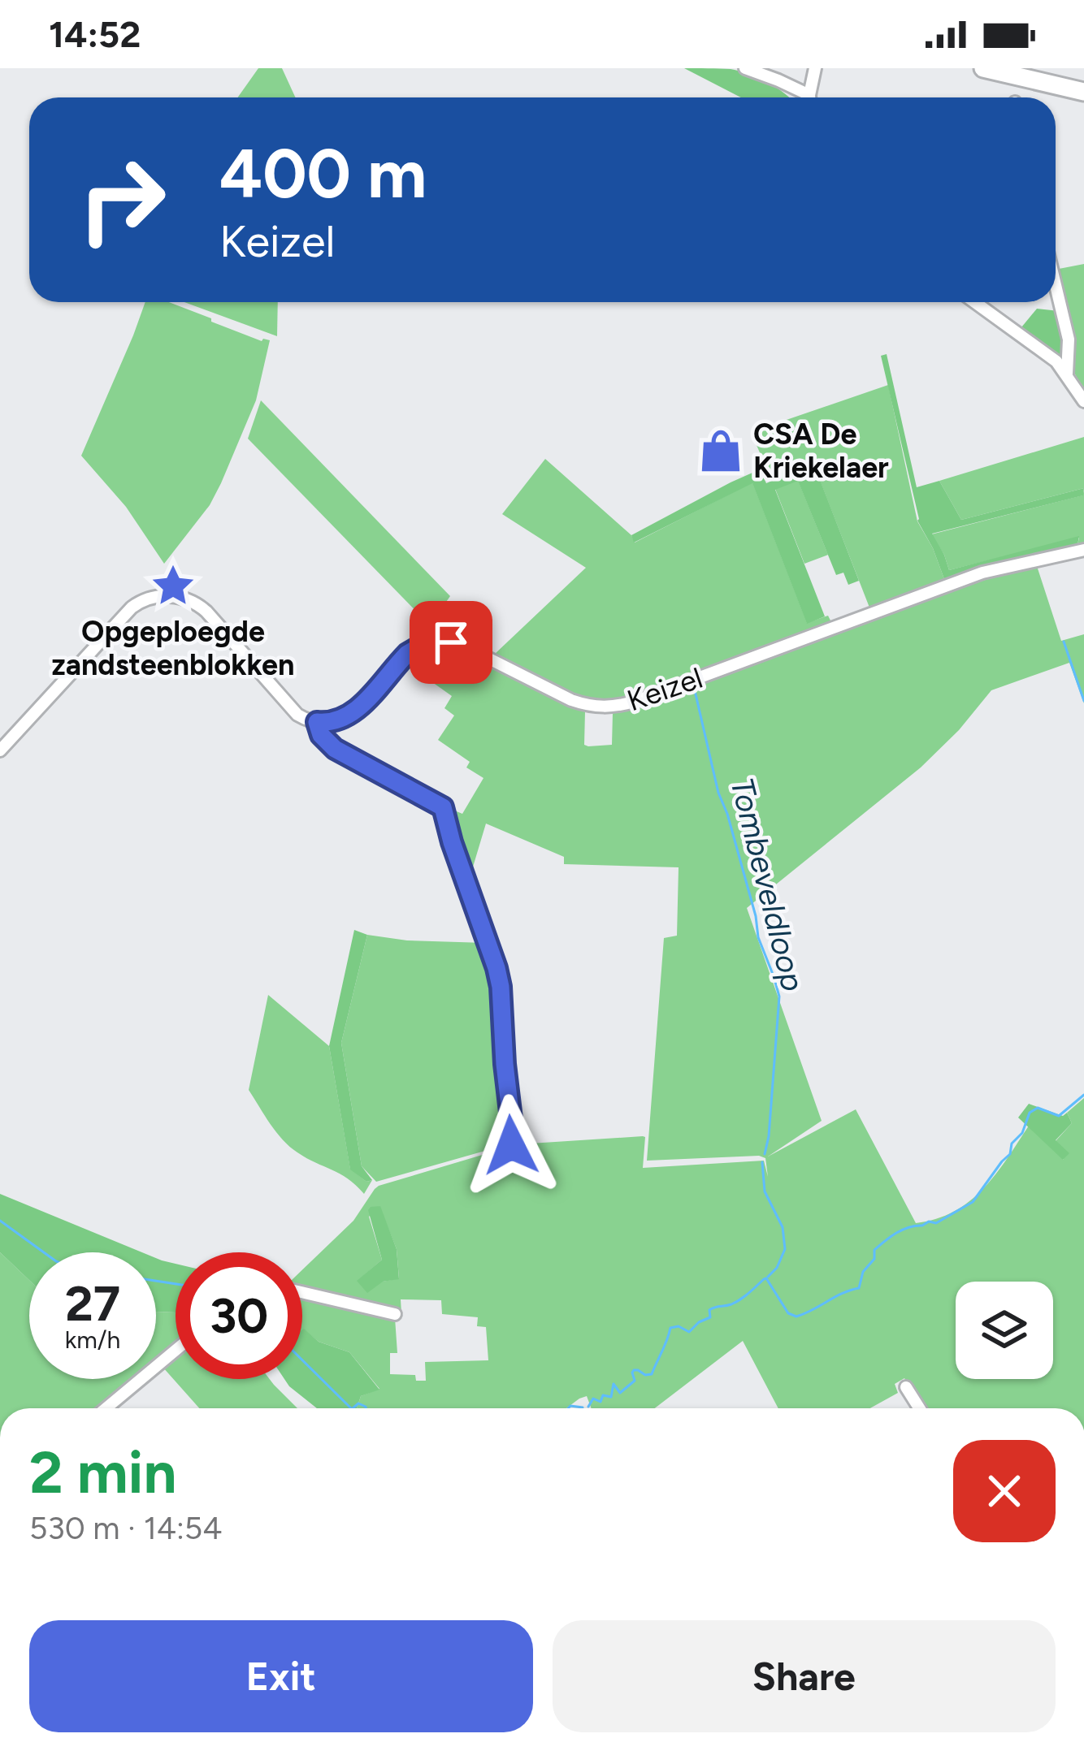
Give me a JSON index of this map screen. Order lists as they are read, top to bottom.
{
  "streets": {
    "street": ["Keizel"]
  },
  "water": ["Tombeveldloop"],
  "places": {
    "shop": ["CSA De Kriekelaer"],
    "place": ["Opgeploegde zandsteenblokken"]
  },
  "page": {
    "status": "14:52",
    "turn": ["400 m", "Keizel"],
    "speed": "27 km/h",
    "limit": "30",
    "heading": ["2 min", "530 m · 14:54"],
    "buttons": ["Exit", "Share"]
  }
}
